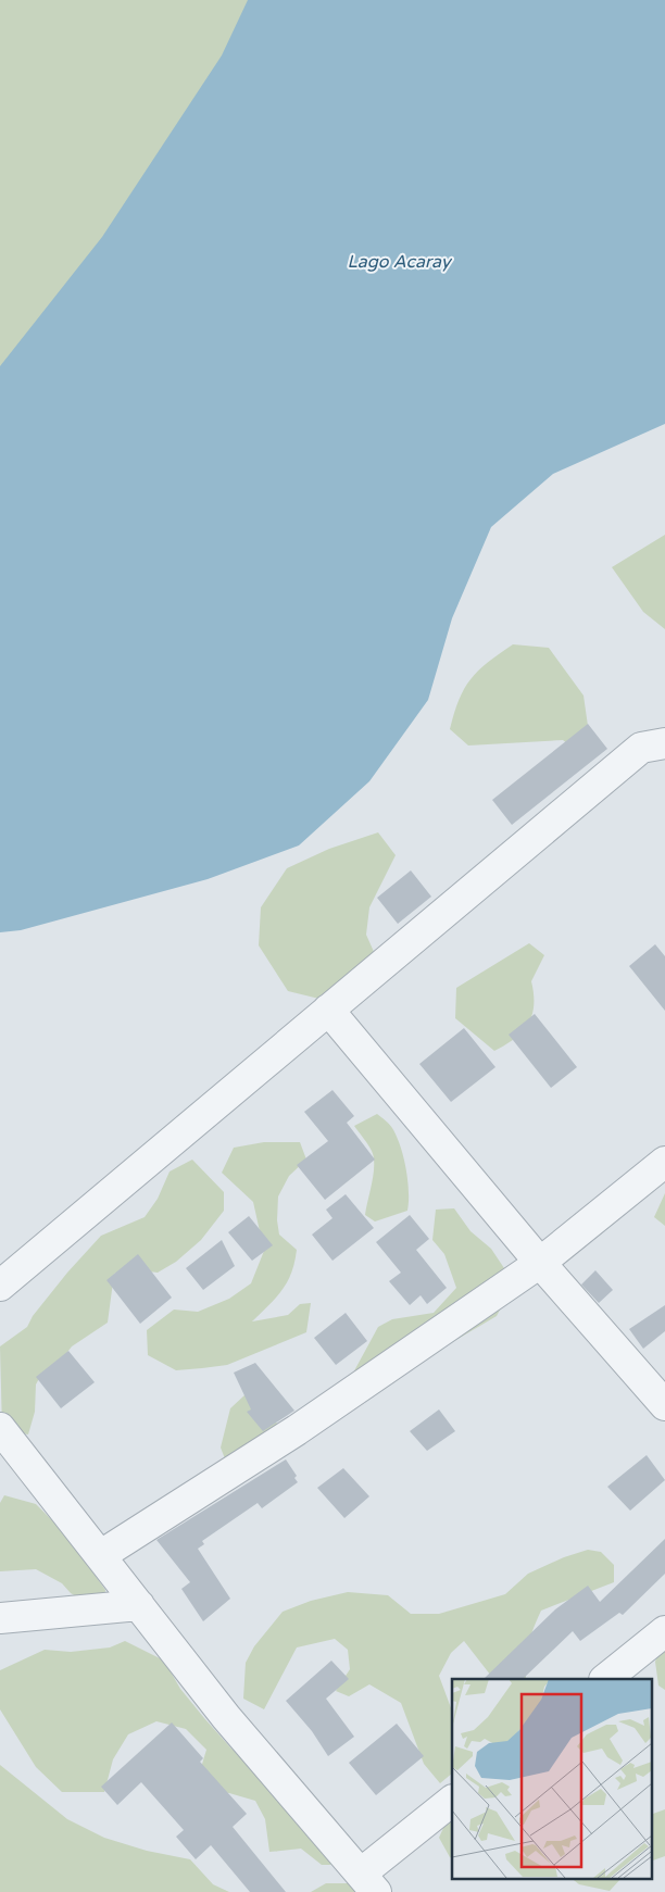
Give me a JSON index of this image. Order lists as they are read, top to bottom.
{
  "water": ["Lago Acaray"]
}
